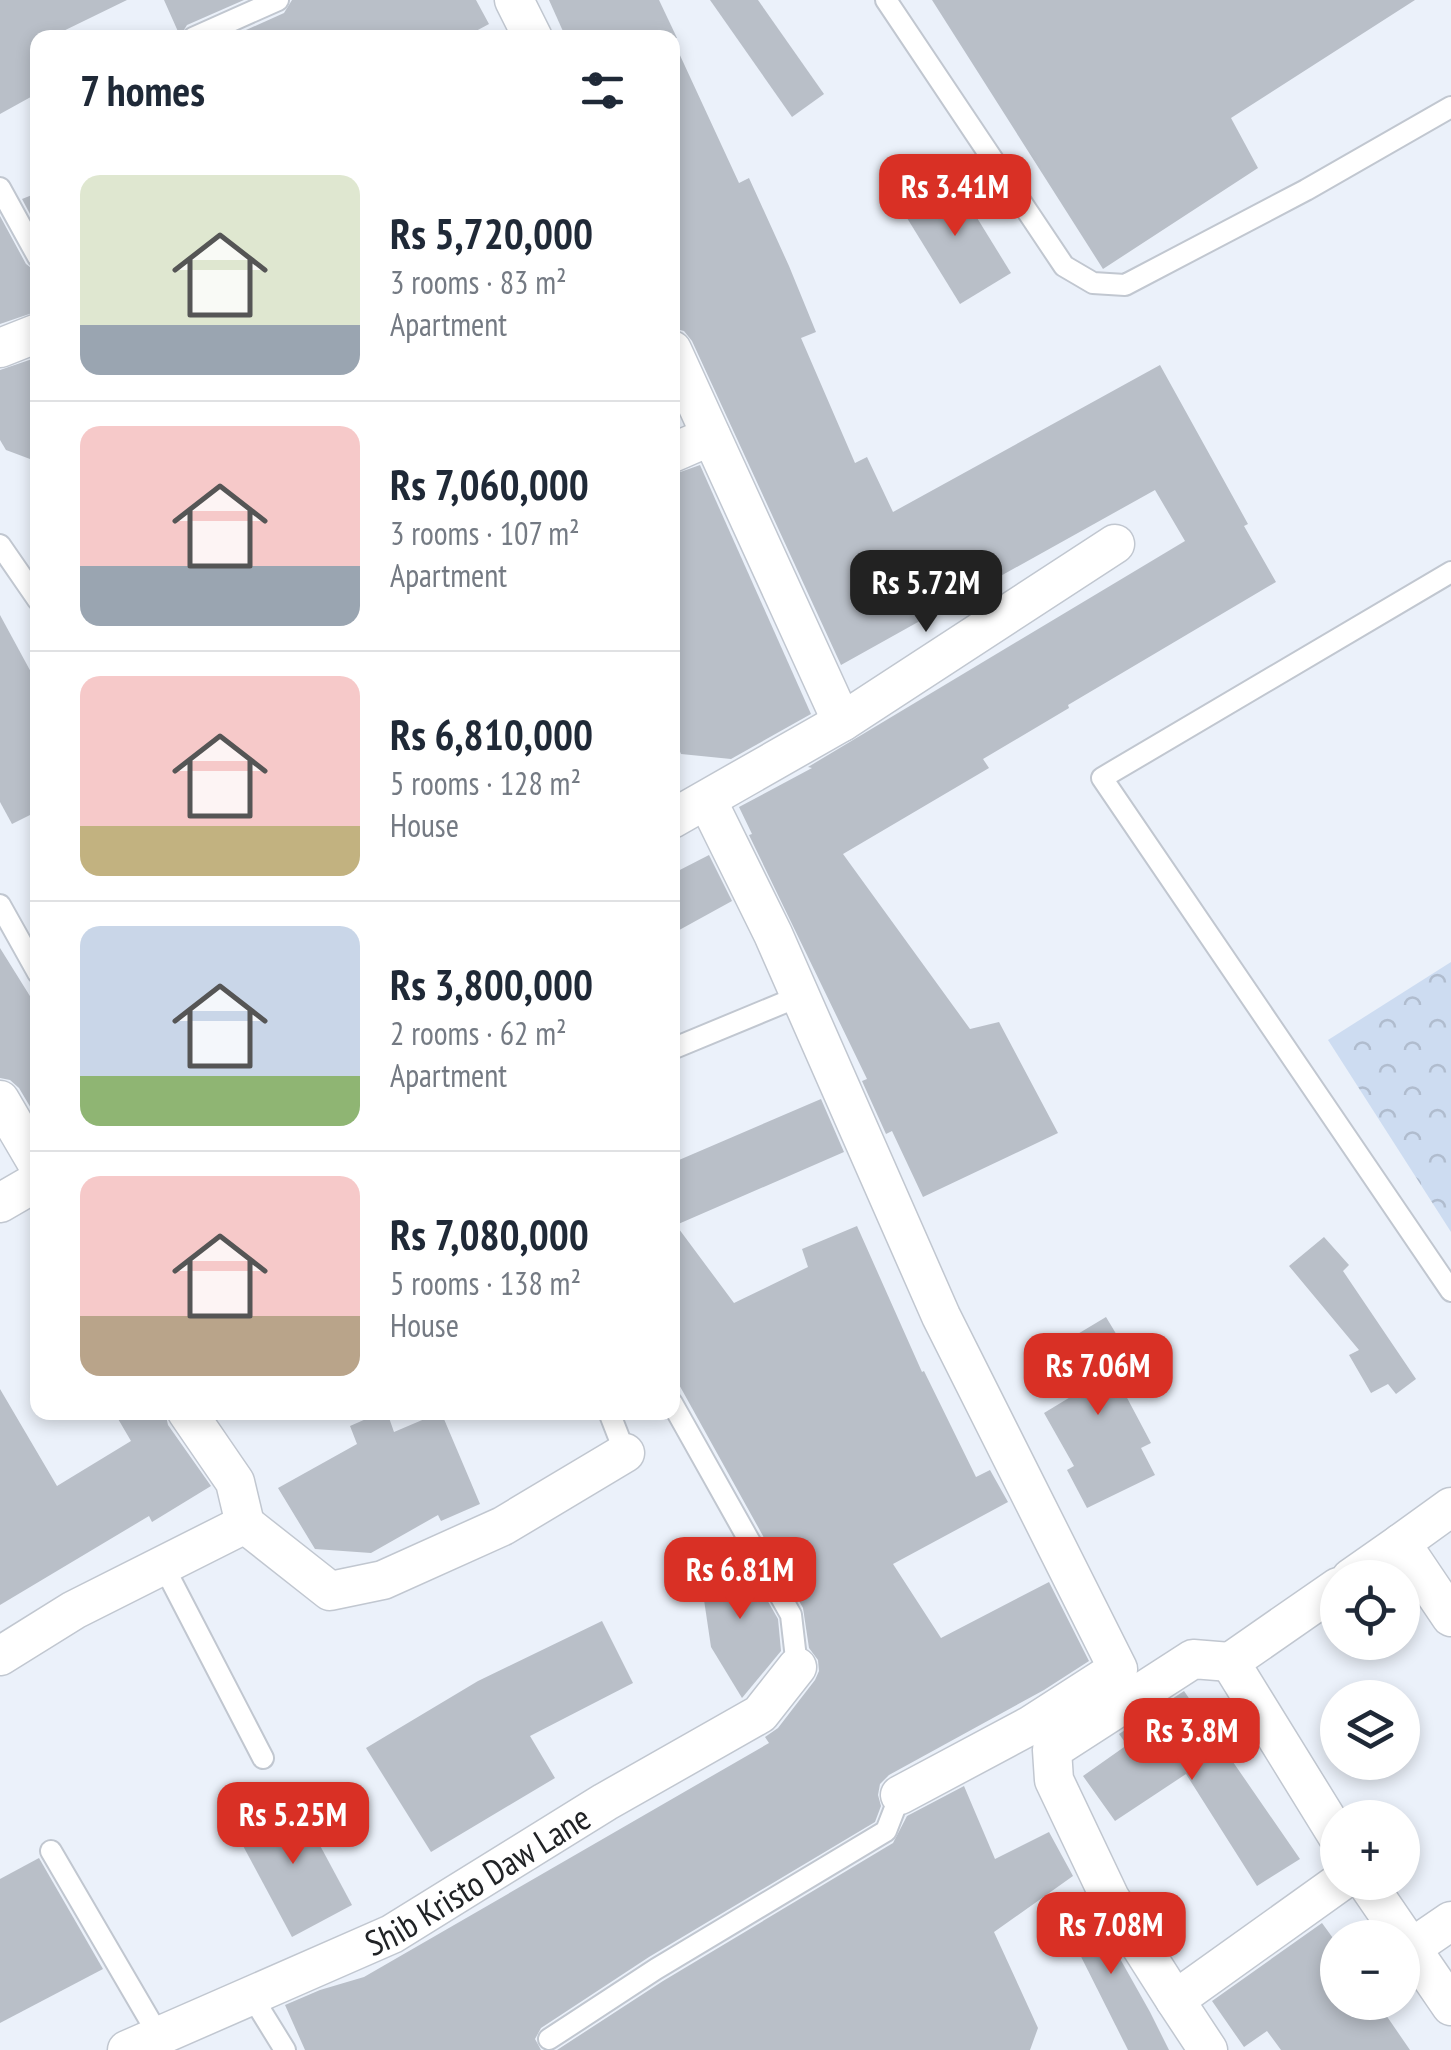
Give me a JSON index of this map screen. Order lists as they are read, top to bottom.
{
  "streets": {
    "street": ["Shib Kristo Daw Lane"]
  },
  "page": {
    "heading": "7 homes",
    "list": [
      {
        "name": "Rs 5,720,000",
        "note": "3 rooms · 83 m² · Apartment"
      },
      {
        "name": "Rs 7,060,000",
        "note": "3 rooms · 107 m² · Apartment"
      },
      {
        "name": "Rs 6,810,000",
        "note": "5 rooms · 128 m² · House"
      },
      {
        "name": "Rs 3,800,000",
        "note": "2 rooms · 62 m² · Apartment"
      },
      {
        "name": "Rs 7,080,000",
        "note": "5 rooms · 138 m² · House"
      }
    ],
    "price": [
      "Rs 3.41M",
      "Rs 5.72M",
      "Rs 7.06M",
      "Rs 6.81M",
      "Rs 3.8M",
      "Rs 5.25M",
      "Rs 7.08M"
    ],
    "map_buttons": ["+", "−"]
  }
}
